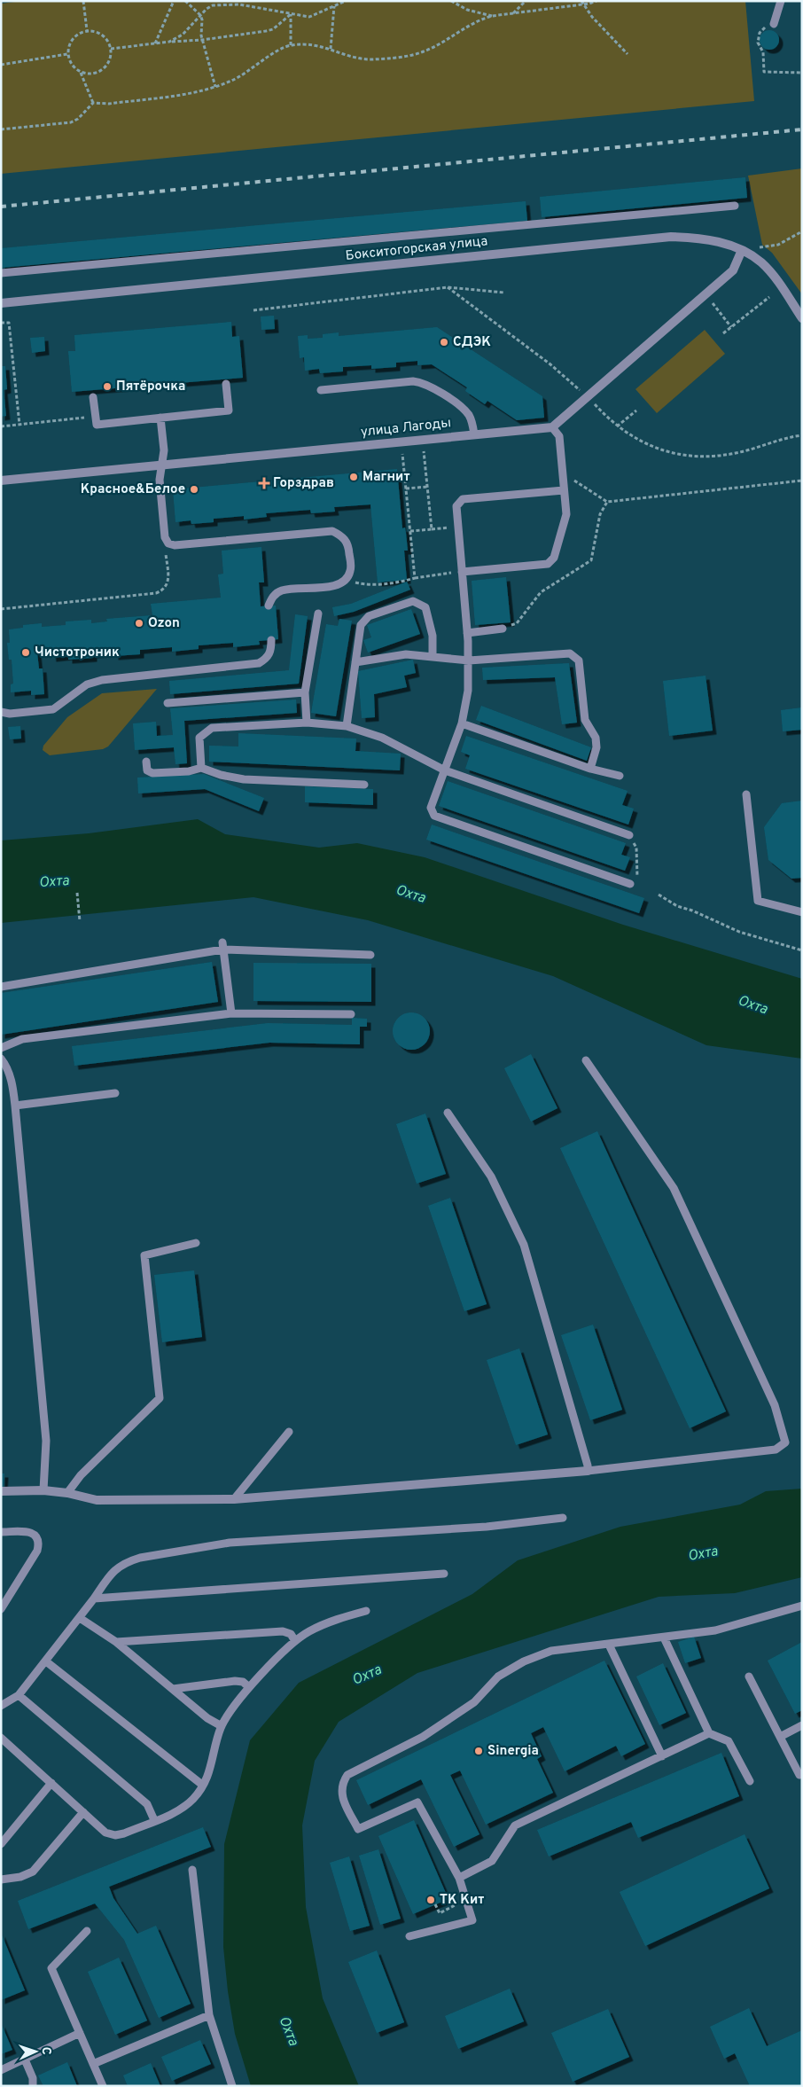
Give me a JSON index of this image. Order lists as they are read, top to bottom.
{
  "streets": {
    "street": ["Бокситогорская улица", "улица Лагоды"]
  },
  "water": ["Охта"],
  "places": {
    "other": [
      "СДЭК",
      "Пятёрочка",
      "Магнит",
      "Красное&Белое",
      "Ozon",
      "Чистотроник",
      "Sinergia",
      "ТК Кит"
    ],
    "health": ["Горздрав"]
  },
  "north": "right"
}
